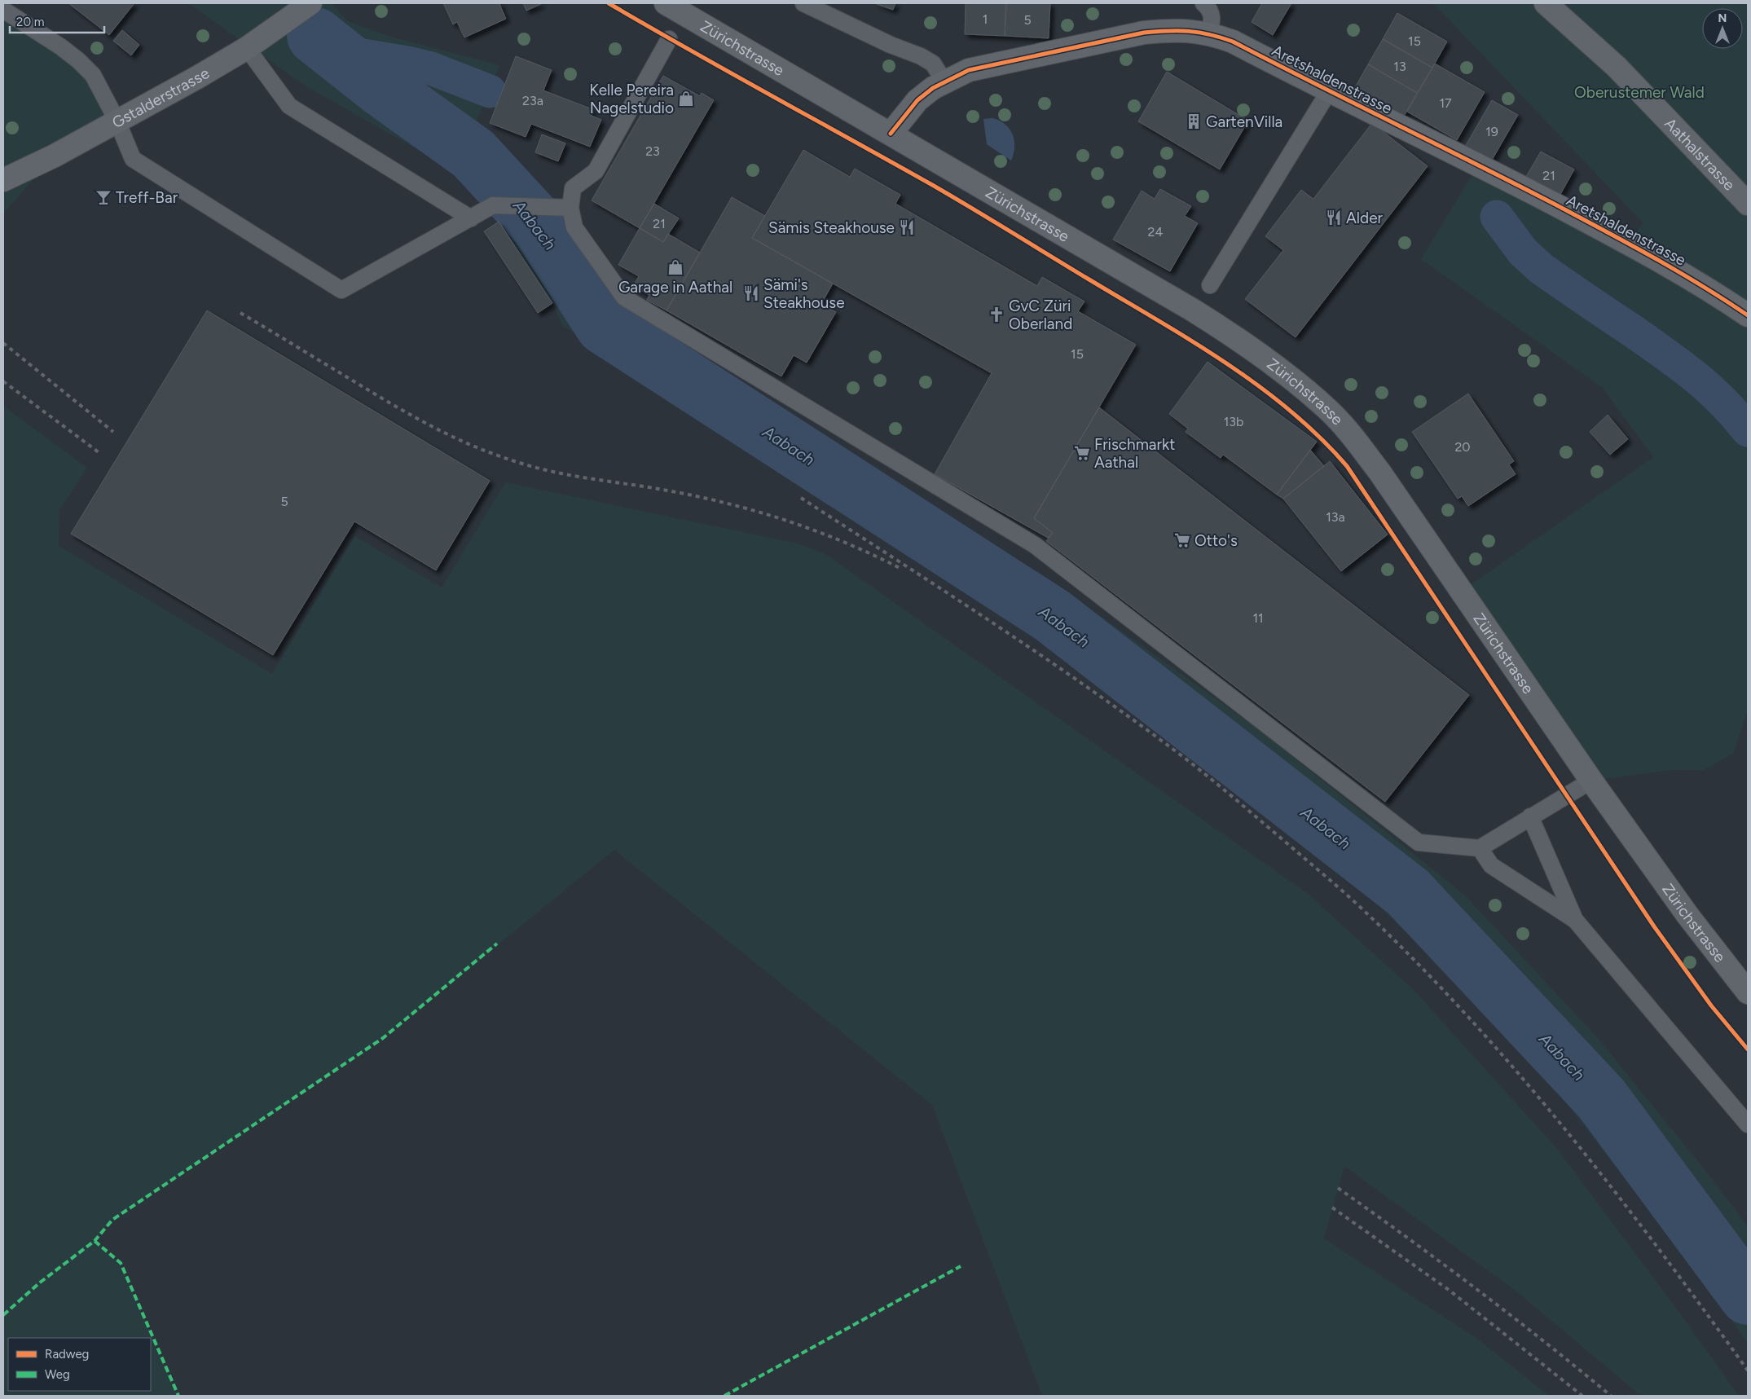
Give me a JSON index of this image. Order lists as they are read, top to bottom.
{
  "streets": {
    "street": [
      "Zürichstrasse",
      "Aretshaldenstrasse",
      "Gstalderstrasse",
      "Aathalstrasse"
    ]
  },
  "crossings": [
    ["Zürichstrasse", "Aretshaldenstrasse"]
  ],
  "water": ["Aabach"],
  "parks": ["Oberustemer Wald"],
  "places": {
    "shop": ["Kelle Pereira Nagelstudio", "Garage in Aathal"],
    "building": ["GartenVilla"],
    "bar": ["Treff-Bar"],
    "restaurant": ["Alder", "Sämis Steakhouse", "Sämi's Steakhouse"],
    "church": ["GvC Züri Oberland"],
    "supermarket": ["Frischmarkt Aathal", "Otto's"]
  },
  "house_numbers": [
    "1",
    "5",
    "15",
    "13",
    "23a",
    "17",
    "19",
    "23",
    "21",
    "21",
    "24",
    "15",
    "13b",
    "20",
    "5",
    "13a",
    "11"
  ],
  "legend": ["Radweg", "Weg"],
  "scale_bar": "20 m",
  "north": "top"
}
